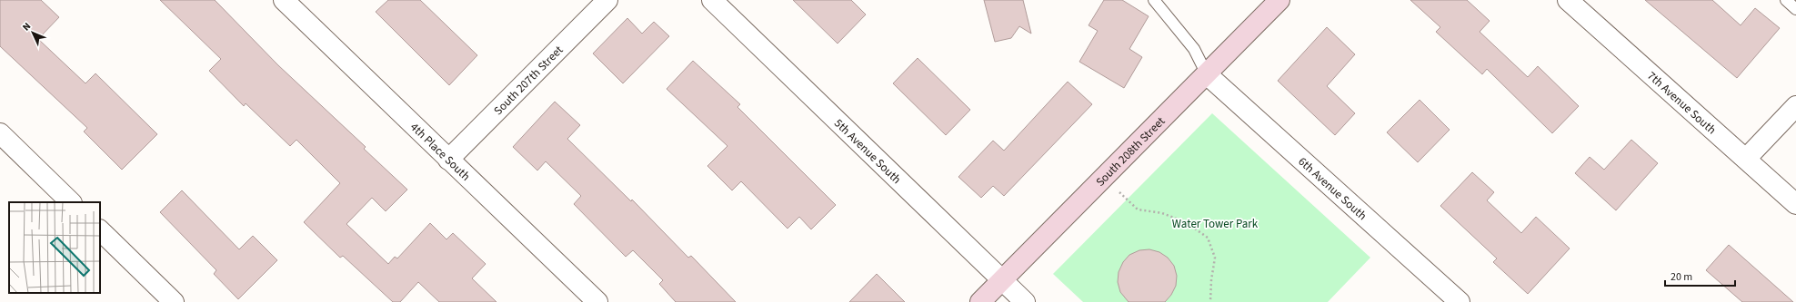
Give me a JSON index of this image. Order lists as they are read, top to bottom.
{
  "streets": {
    "street": [
      "South 207th Street",
      "7th Avenue South",
      "4th Place South",
      "5th Avenue South",
      "South 208th Street",
      "6th Avenue South"
    ]
  },
  "crossings": [
    ["South 207th Street", "4th Place South"],
    ["5th Avenue South", "South 208th Street"],
    ["South 208th Street", "6th Avenue South"]
  ],
  "parks": ["Water Tower Park"],
  "scale_bar": "20 m",
  "north": "top left"
}
